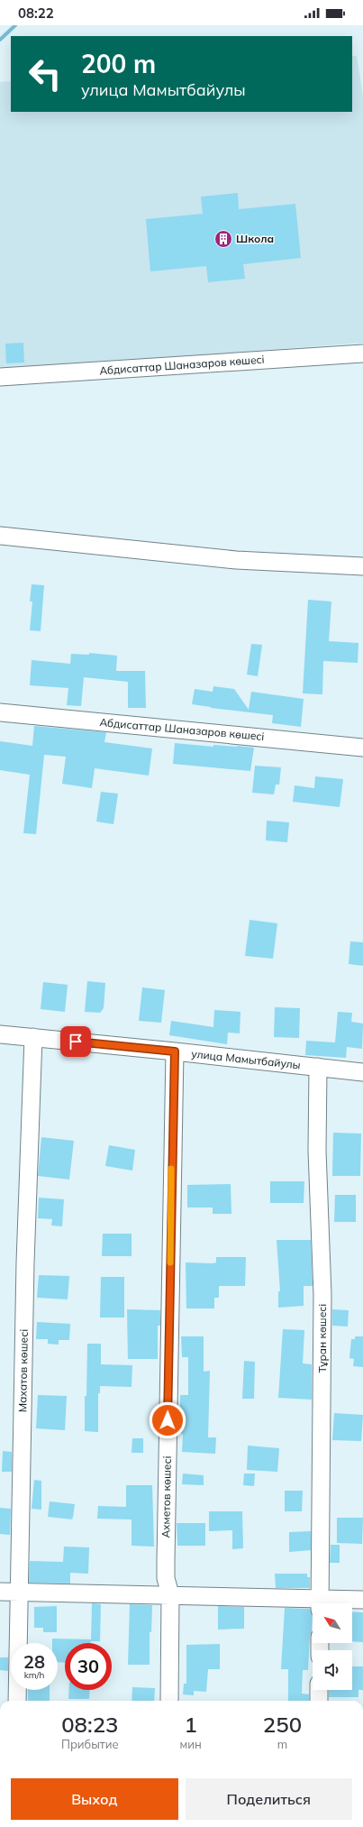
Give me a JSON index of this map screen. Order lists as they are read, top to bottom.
{
  "streets": {
    "street": [
      "Абдисаттар Шаназаров көшесі",
      "улица Мамытбайулы",
      "Тұран көшесі",
      "Махатов көшесі",
      "Ахметов көшесі"
    ]
  },
  "crossings": [
    ["улица Мамытбайулы", "Тұран көшесі"],
    ["улица Мамытбайулы", "Махатов көшесі"],
    ["улица Мамытбайулы", "Ахметов көшесі"]
  ],
  "places": {
    "building": ["Школа"]
  },
  "north": "top left",
  "page": {
    "status": "08:22",
    "turn": ["200 m", "улица Мамытбайулы"],
    "speed": "28 km/h",
    "limit": "30",
    "eta": [
      "08:23",
      "Прибытие",
      "1",
      "мин",
      "250",
      "m"
    ],
    "buttons": ["Выход", "Поделиться"]
  }
}
